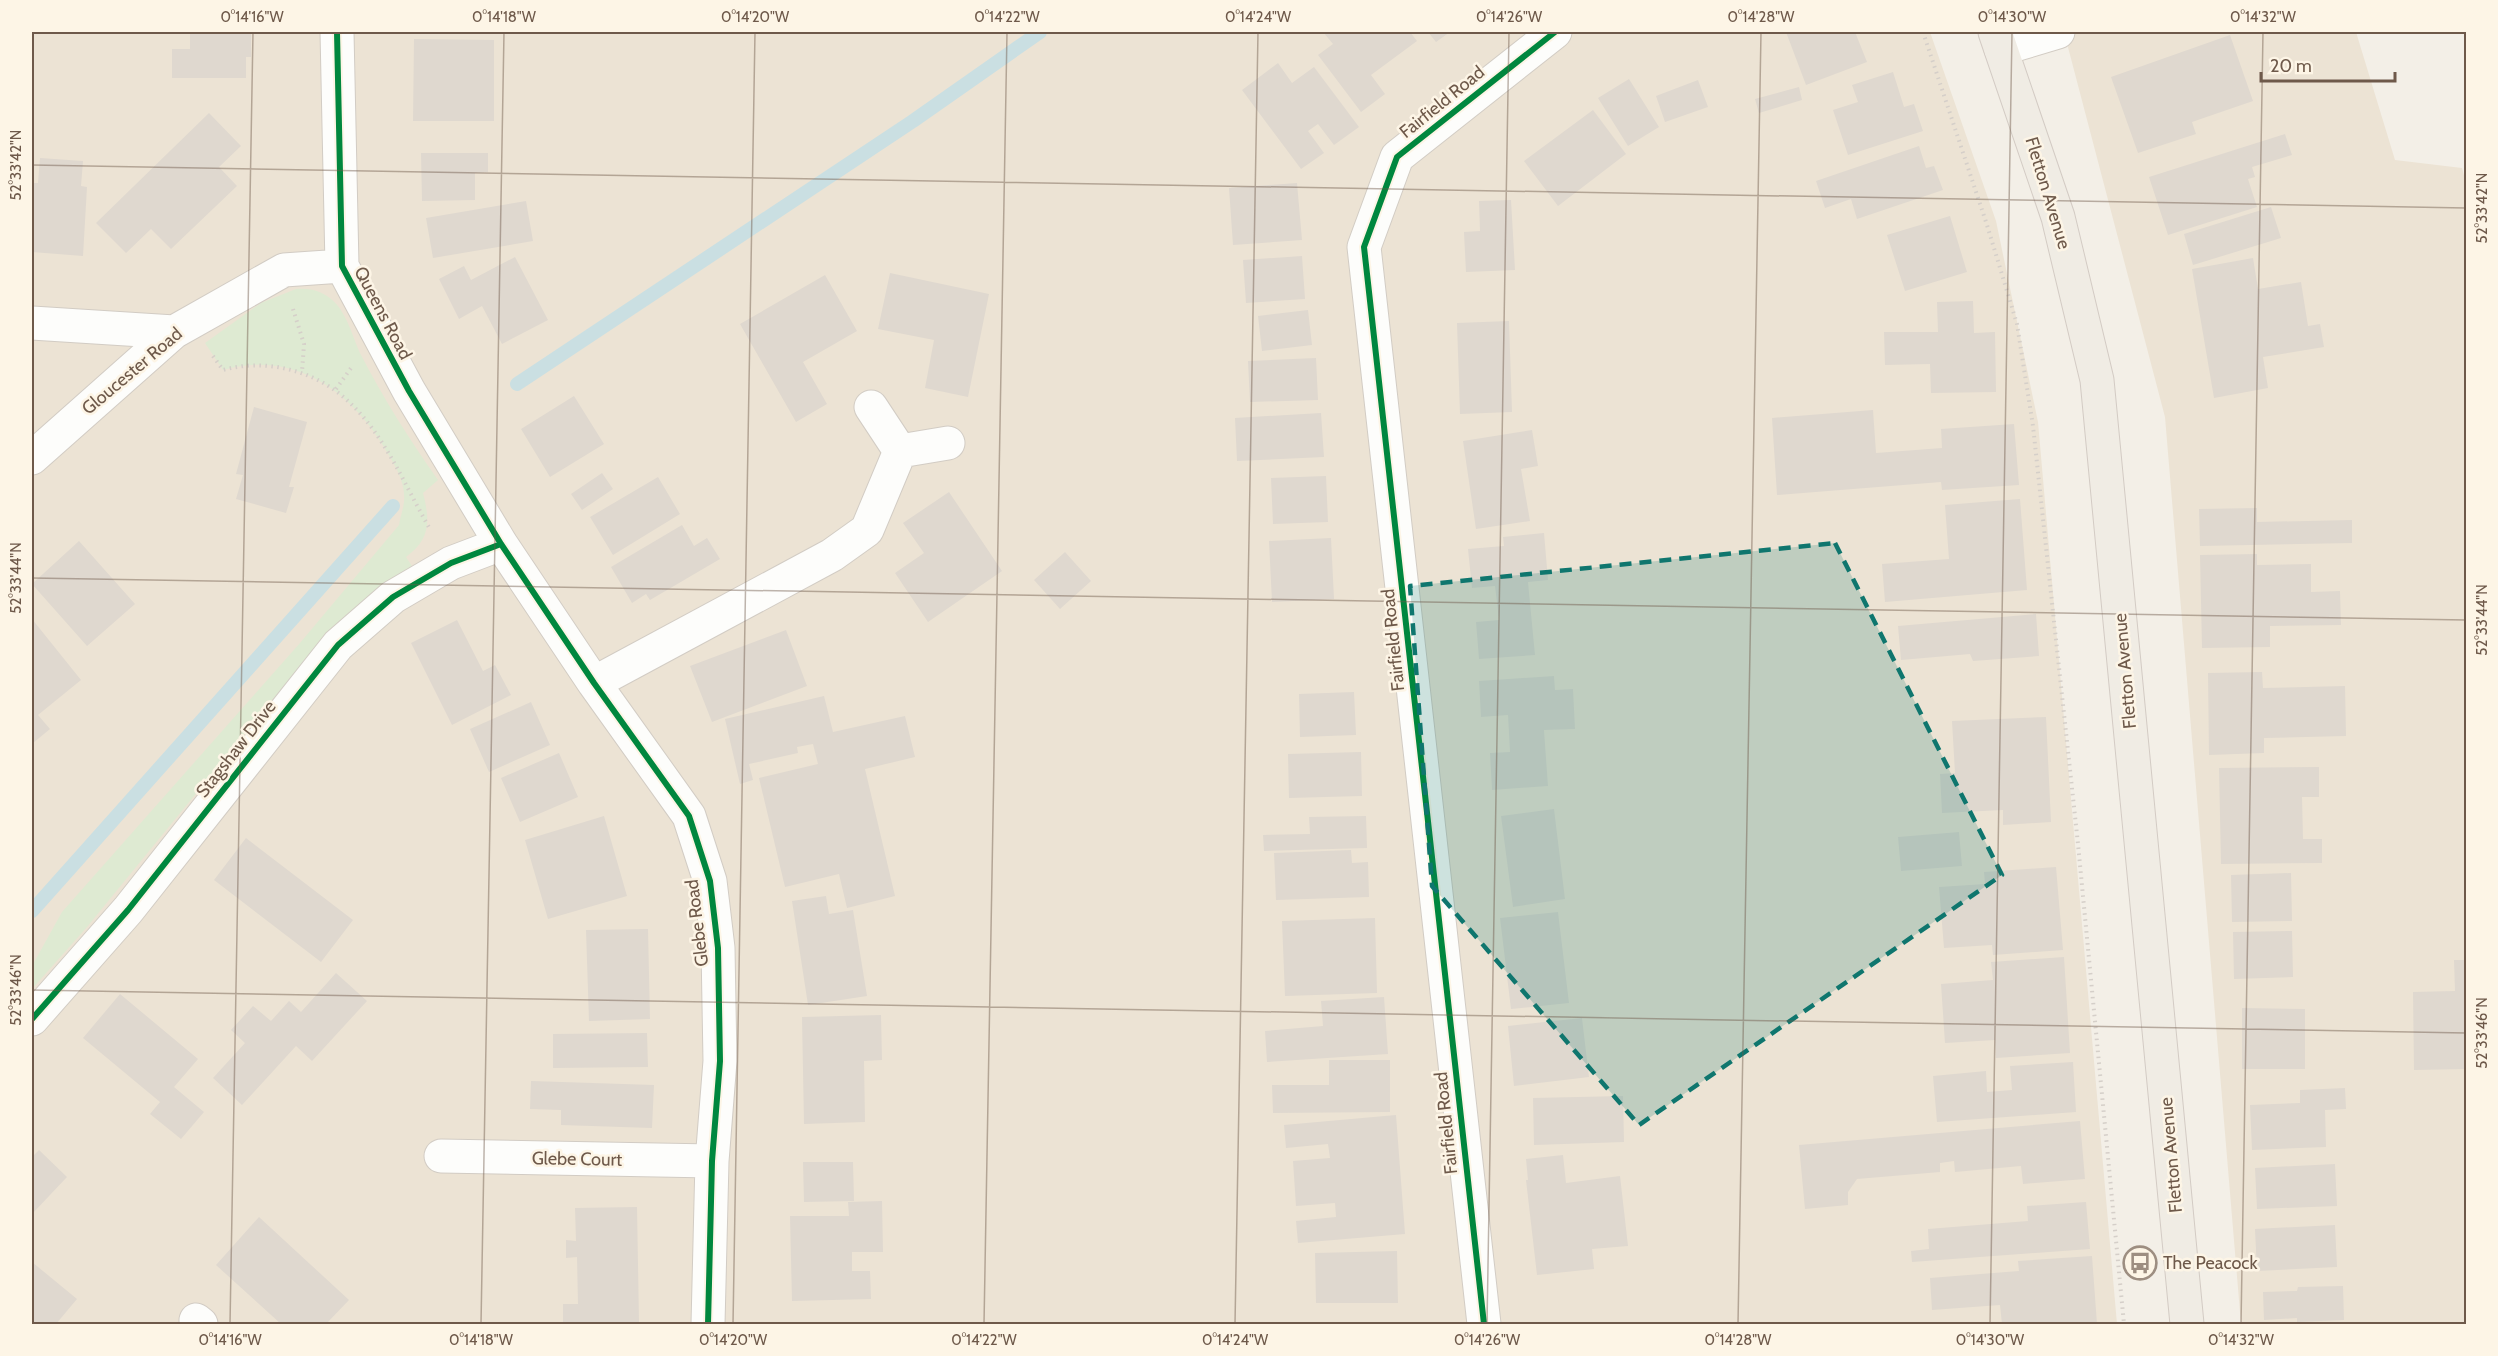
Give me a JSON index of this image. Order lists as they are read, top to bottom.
{
  "streets": {
    "main road": ["Fletton Avenue"],
    "street": [
      "Fairfield Road",
      "Queens Road",
      "Gloucester Road",
      "Stagshaw Drive",
      "Glebe Road",
      "Glebe Court"
    ]
  },
  "crossings": [
    ["Queens Road", "Gloucester Road"],
    ["Queens Road", "Stagshaw Drive"],
    ["Queens Road", "Glebe Road"],
    ["Stagshaw Drive", "Glebe Road"],
    ["Glebe Road", "Glebe Court"]
  ],
  "places": {
    "bus stop": ["The Peacock"]
  },
  "scale_bar": "20 m",
  "coordinates": [
    "0°14'16\"W",
    "0°14'18\"W",
    "0°14'20\"W",
    "0°14'22\"W",
    "0°14'24\"W",
    "0°14'26\"W",
    "0°14'28\"W",
    "0°14'30\"W",
    "0°14'32\"W",
    "52°33'42\"N",
    "52°33'44\"N",
    "52°33'46\"N"
  ]
}
